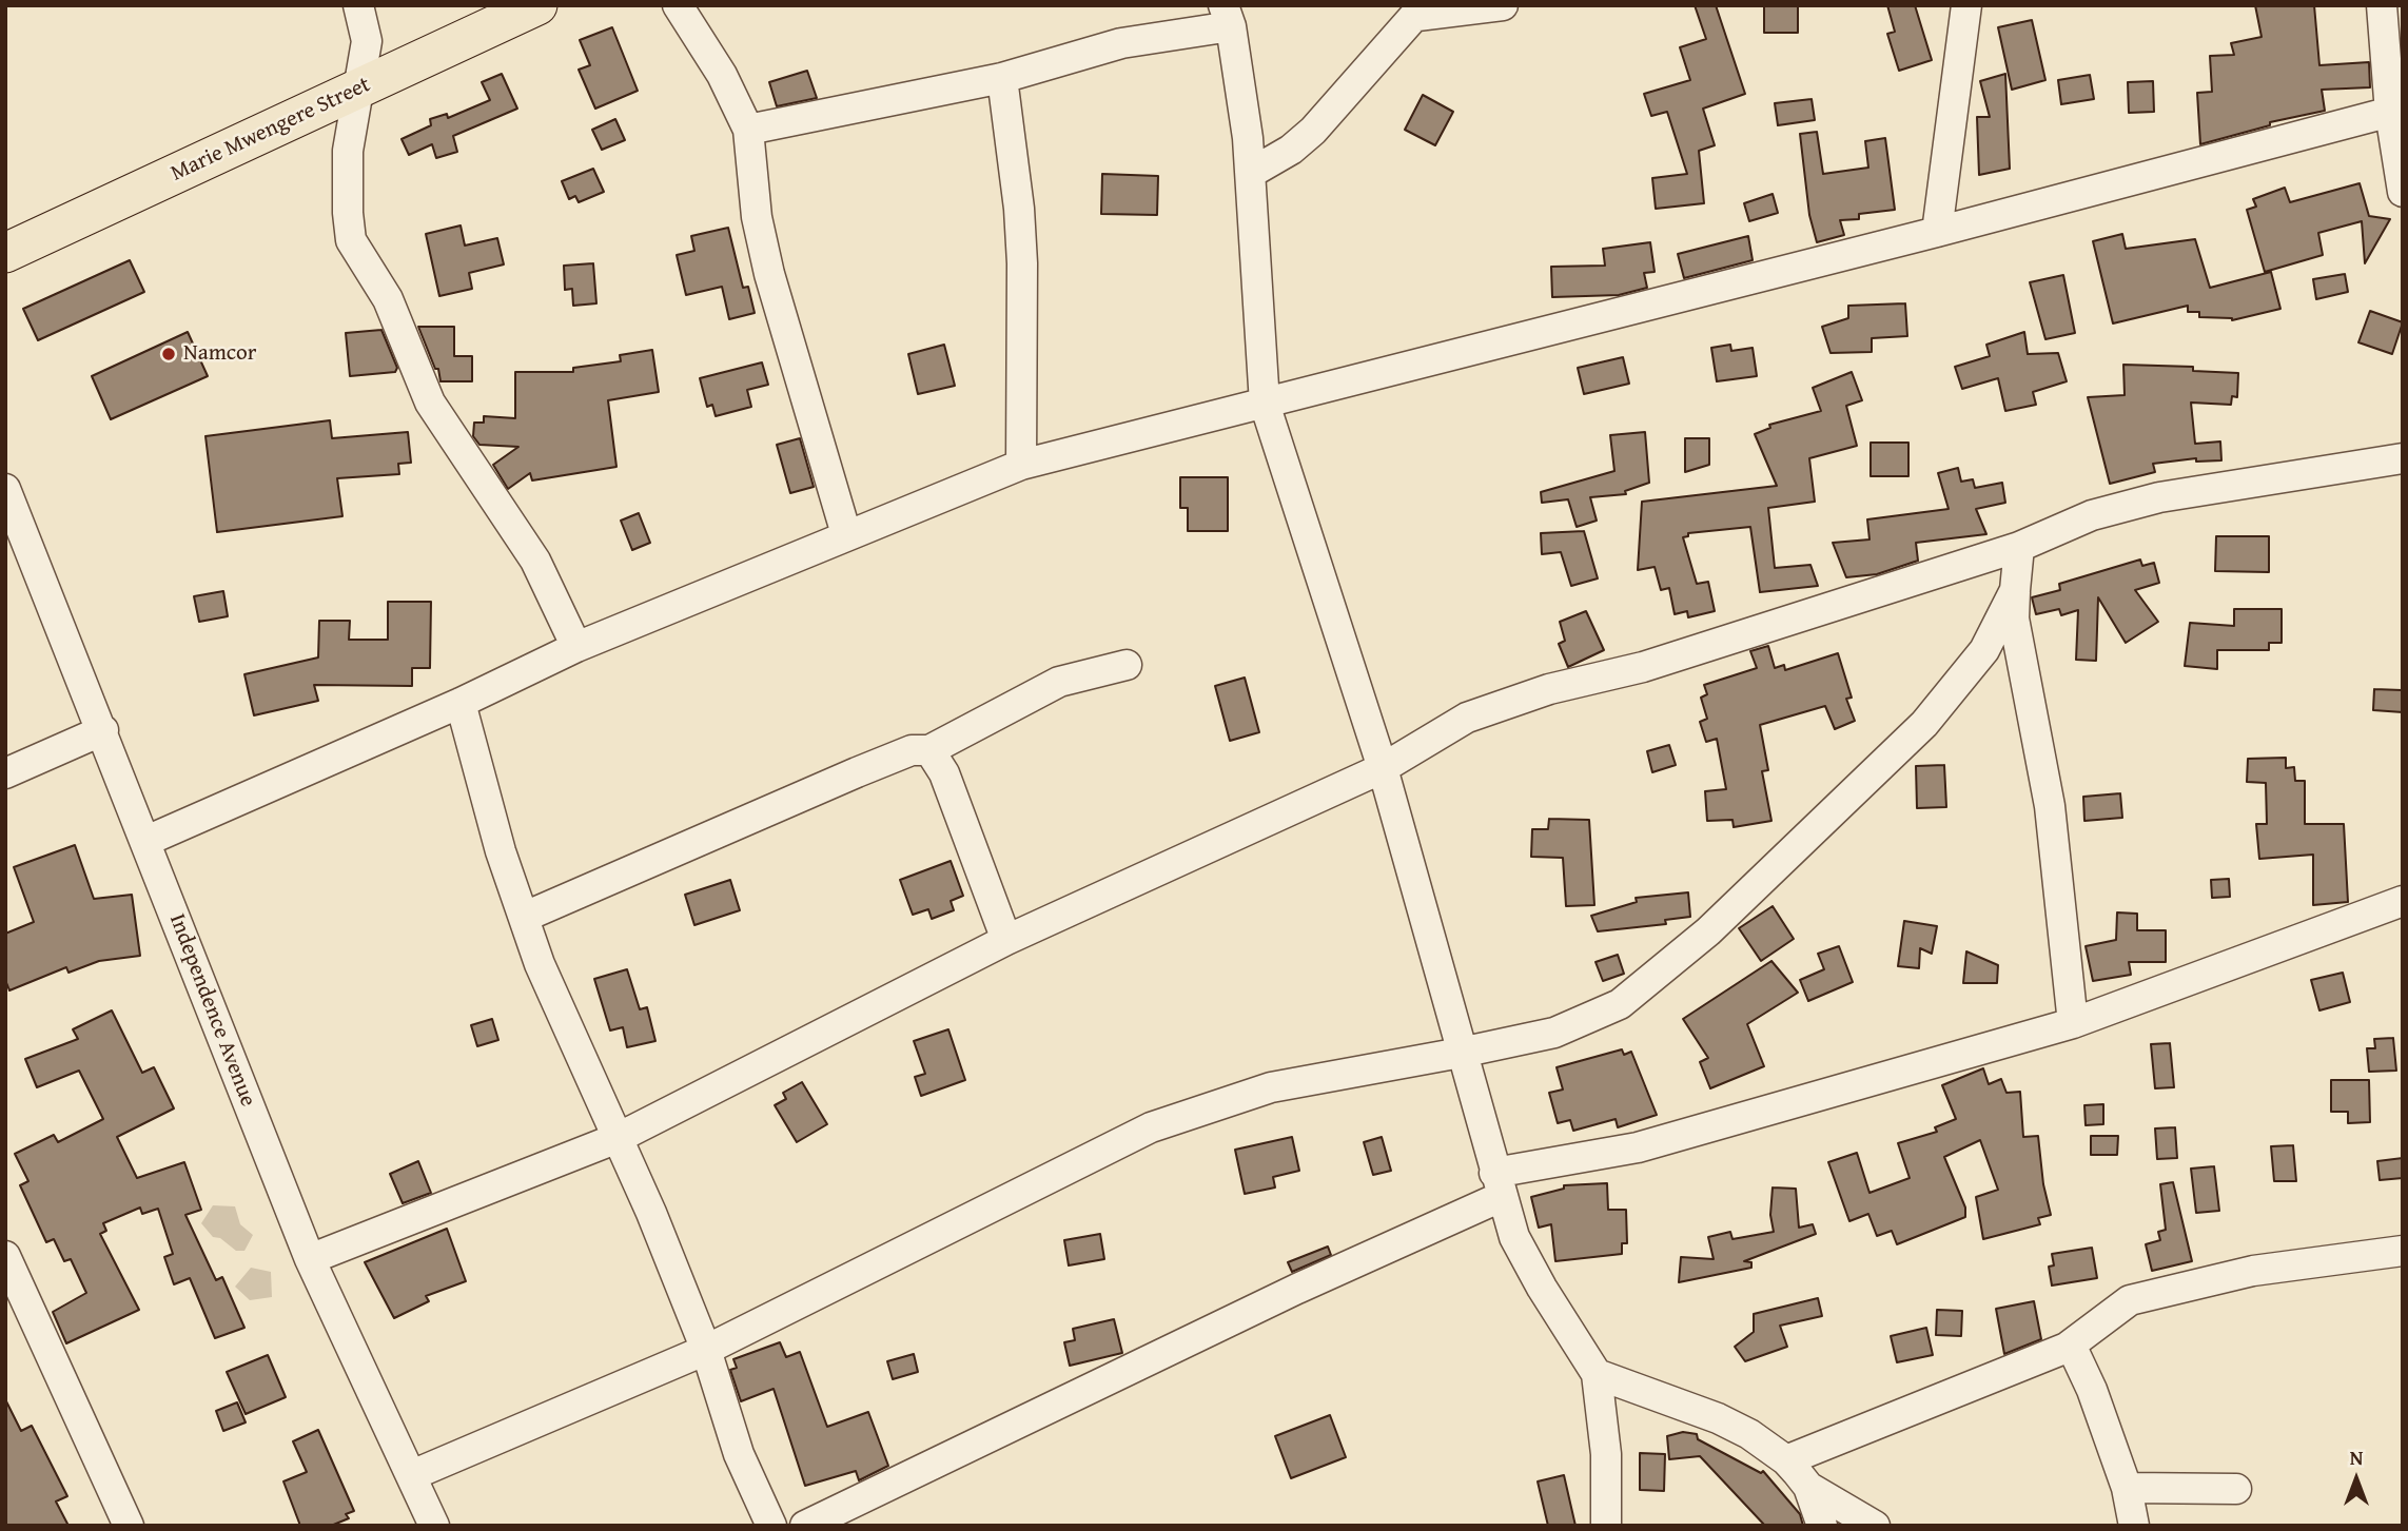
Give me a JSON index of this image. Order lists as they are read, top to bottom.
{
  "streets": {
    "main road": ["Marie Mwengere Street"],
    "street": ["Independence Avenue"]
  },
  "places": ["Namcor"],
  "north": "top"
}
